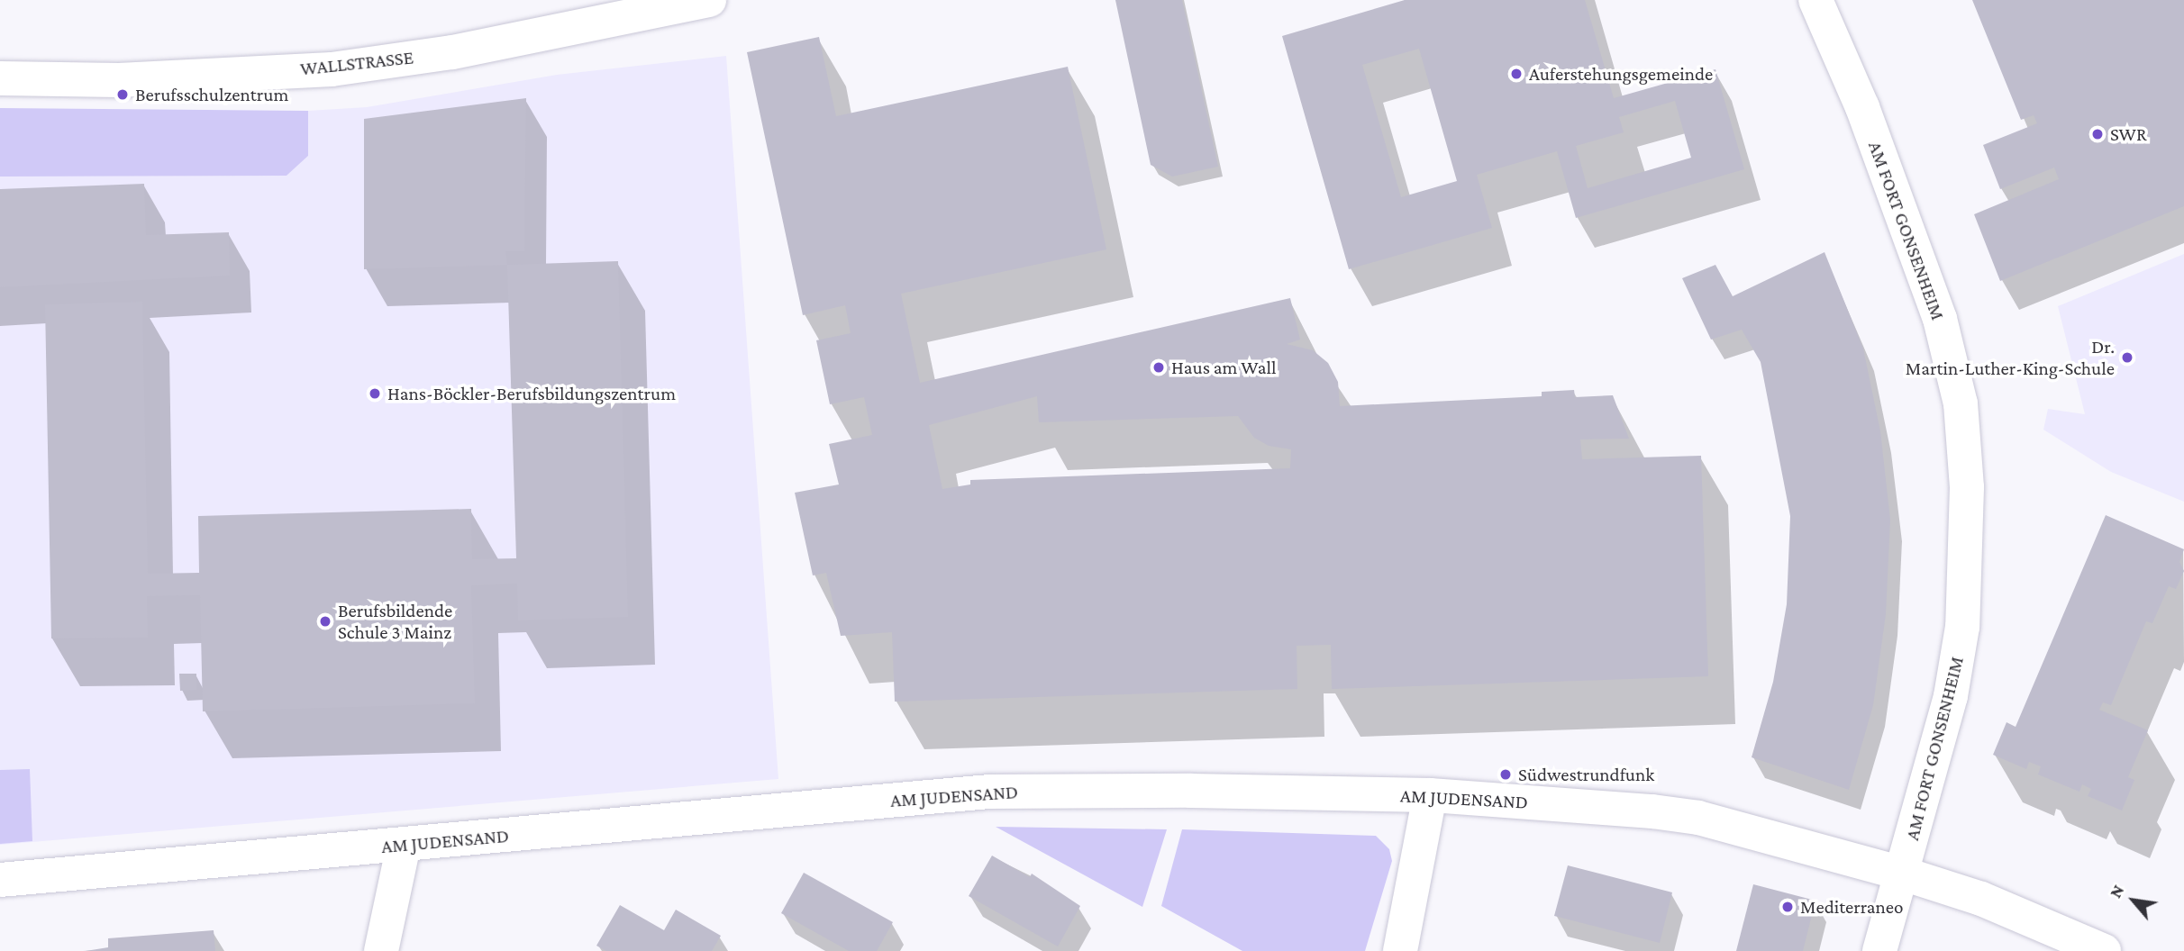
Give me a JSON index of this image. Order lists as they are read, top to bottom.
{
  "streets": {
    "street": ["WALLSTRASSE", "AM FORT GONSENHEIM", "AM JUDENSAND"]
  },
  "crossings": [
    ["AM FORT GONSENHEIM", "AM JUDENSAND"]
  ],
  "places": [
    "Auferstehungsgemeinde",
    "Berufsschulzentrum",
    "SWR",
    "Dr. Martin-Luther-King-Schule",
    "Haus am Wall",
    "Hans-Böckler-Berufsbildungszentrum",
    "Berufsbildende Schule 3 Mainz",
    "Südwestrundfunk",
    "Mediterraneo"
  ],
  "north": "top left"
}
